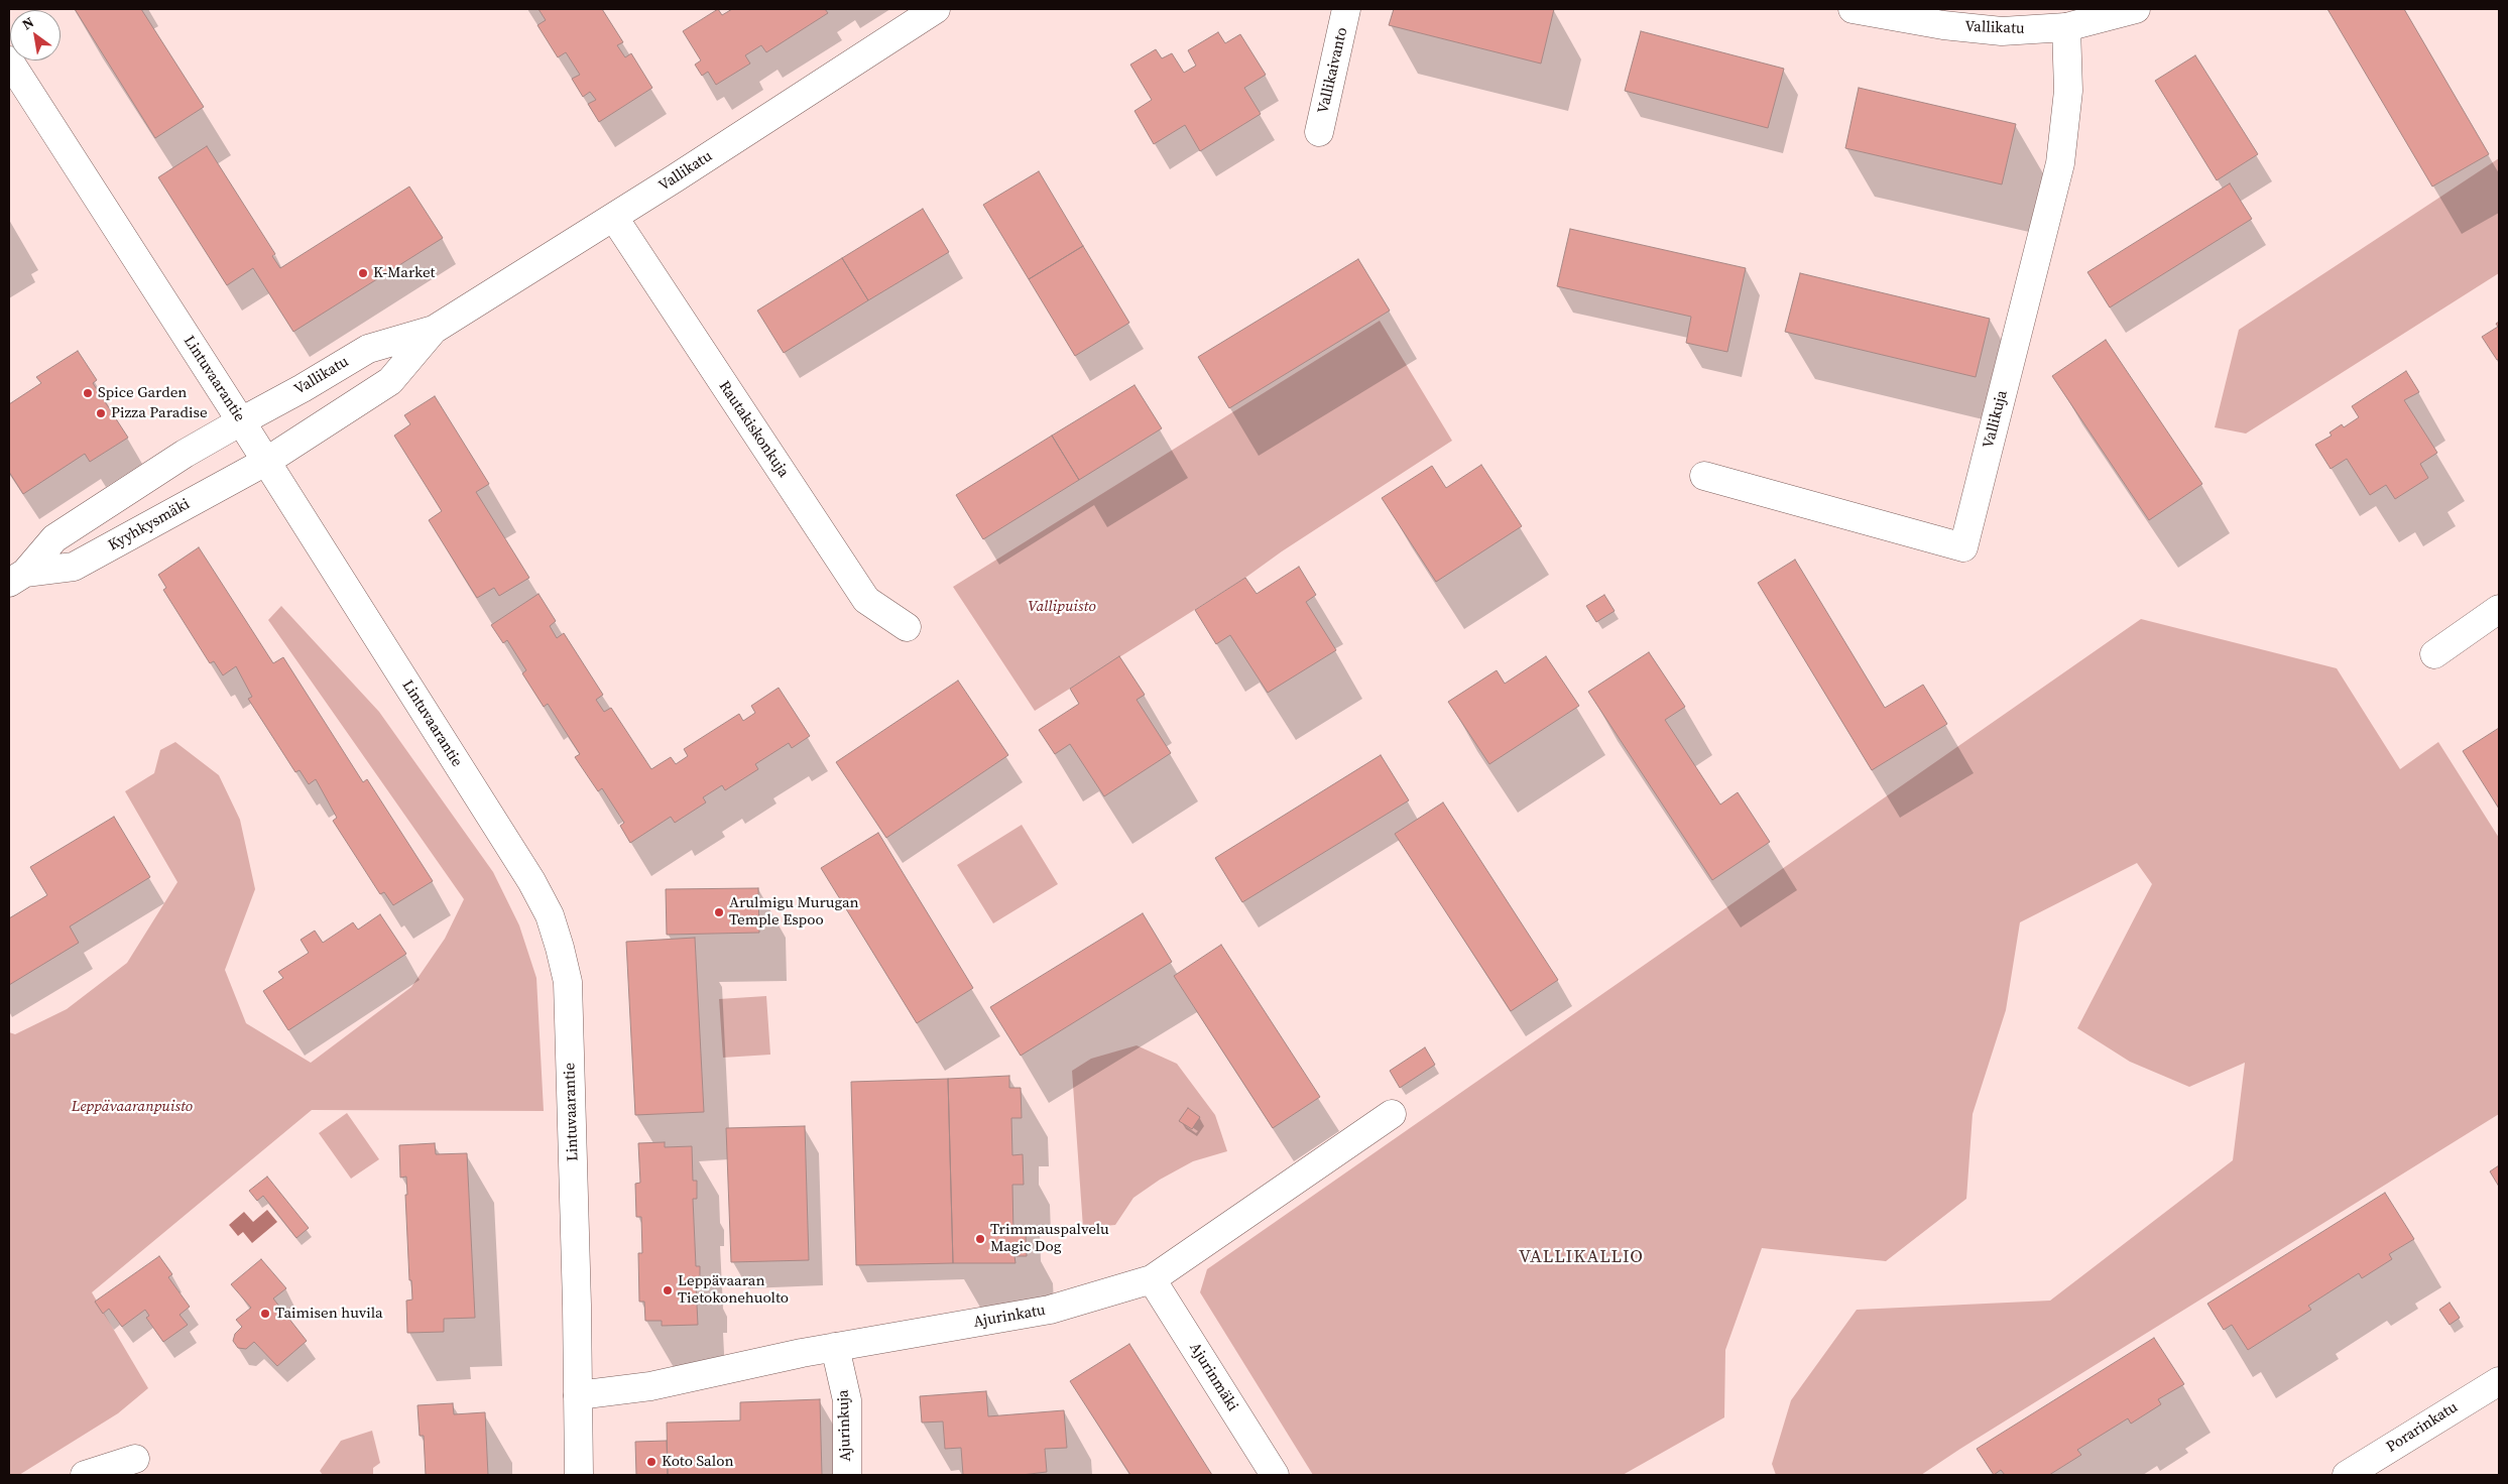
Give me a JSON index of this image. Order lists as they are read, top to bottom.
{
  "streets": {
    "street": [
      "Vallikatu",
      "Vallikaivanto",
      "Lintuvaarantie",
      "Vallikuja",
      "Rautakiskonkuja",
      "Kyyhkysmäki",
      "Ajurinkatu",
      "Ajurinmäki",
      "Ajurinkuja",
      "Porarinkatu"
    ]
  },
  "crossings": [
    ["Vallikatu", "Lintuvaarantie"],
    ["Vallikatu", "Vallikuja"],
    ["Vallikatu", "Rautakiskonkuja"],
    ["Vallikatu", "Kyyhkysmäki"],
    ["Lintuvaarantie", "Kyyhkysmäki"],
    ["Lintuvaarantie", "Ajurinkatu"],
    ["Ajurinkatu", "Ajurinmäki"],
    ["Ajurinkatu", "Ajurinkuja"]
  ],
  "districts": ["VALLIKALLIO"],
  "parks": ["Vallipuisto", "Leppävaaranpuisto"],
  "places": [
    "K-Market",
    "Spice Garden",
    "Pizza Paradise",
    "Arulmigu Murugan Temple Espoo",
    "Trimmauspalvelu Magic Dog",
    "Leppävaaran Tietokonehuolto",
    "Taimisen huvila",
    "Koto Salon"
  ],
  "north": "top left"
}
